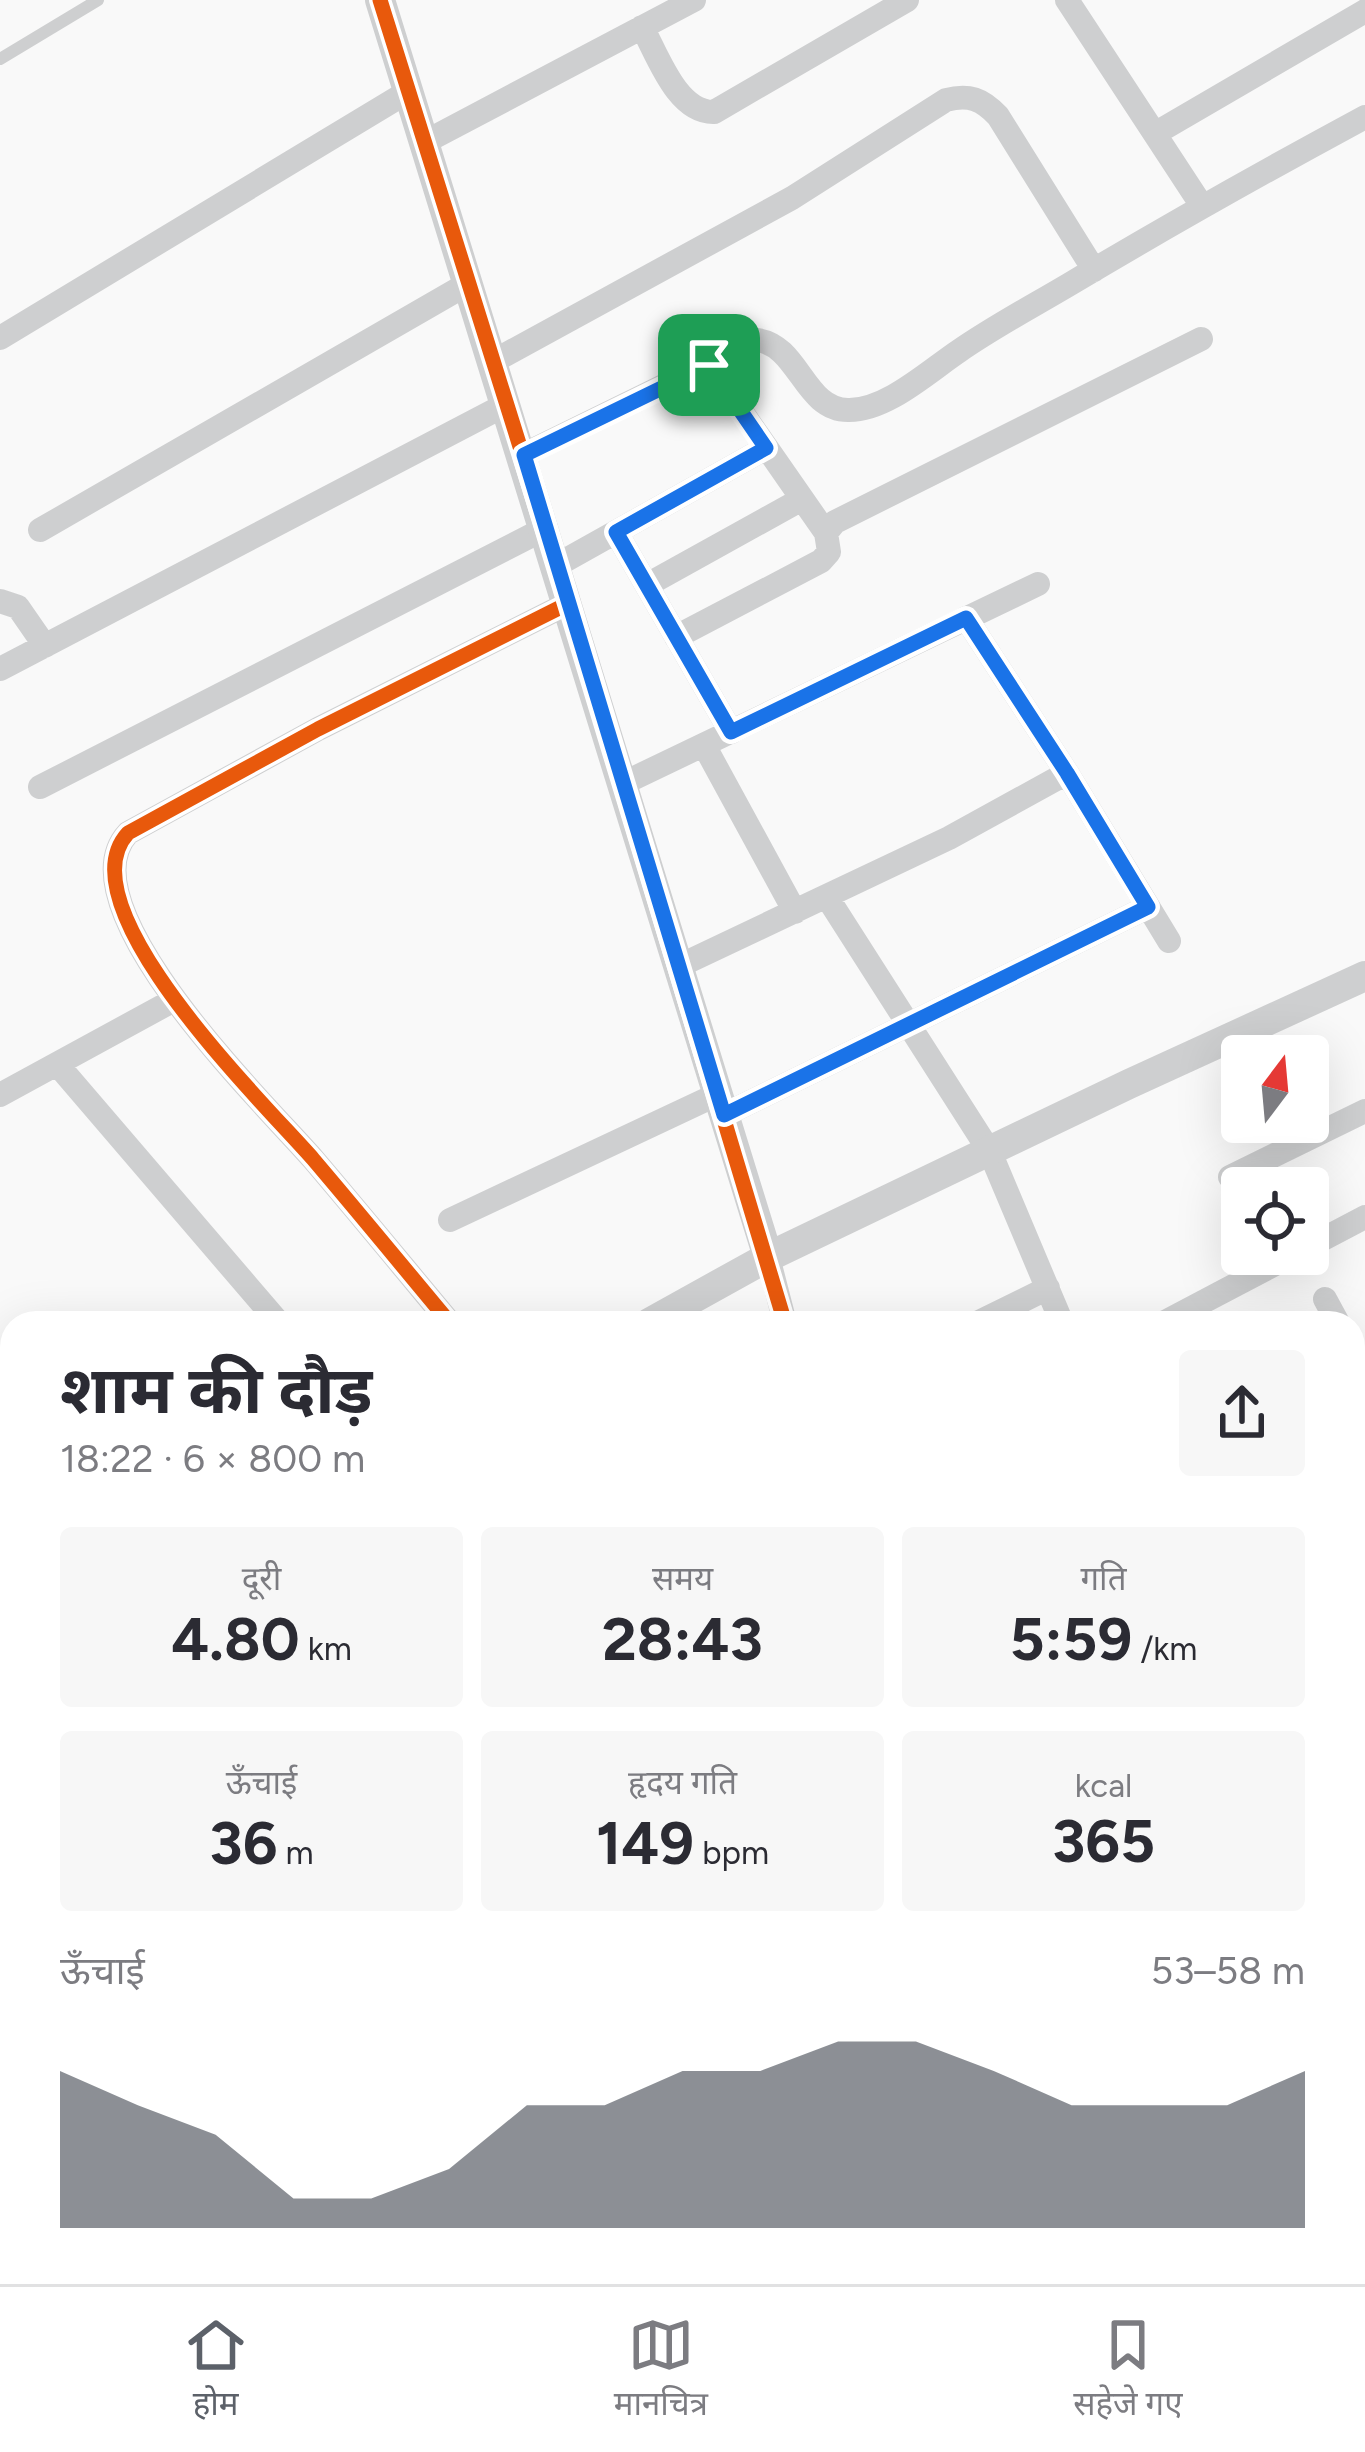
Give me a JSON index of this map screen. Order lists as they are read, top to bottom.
{
  "north": "top",
  "page": {
    "heading": ["शाम की दौड़", "18:22 · 6 × 800 m"],
    "stats": [
      ["दूरी", "4.80 km"],
      ["समय", "28:43"],
      ["गति", "5:59 /km"],
      ["ऊँचाई", "36 m"],
      ["हृदय गति", "149 bpm"],
      ["kcal", "365"]
    ],
    "chart": ["ऊँचाई", "53–58 m"],
    "tabs": ["होम", "मानचित्र", "सहेजे गए"]
  }
}
